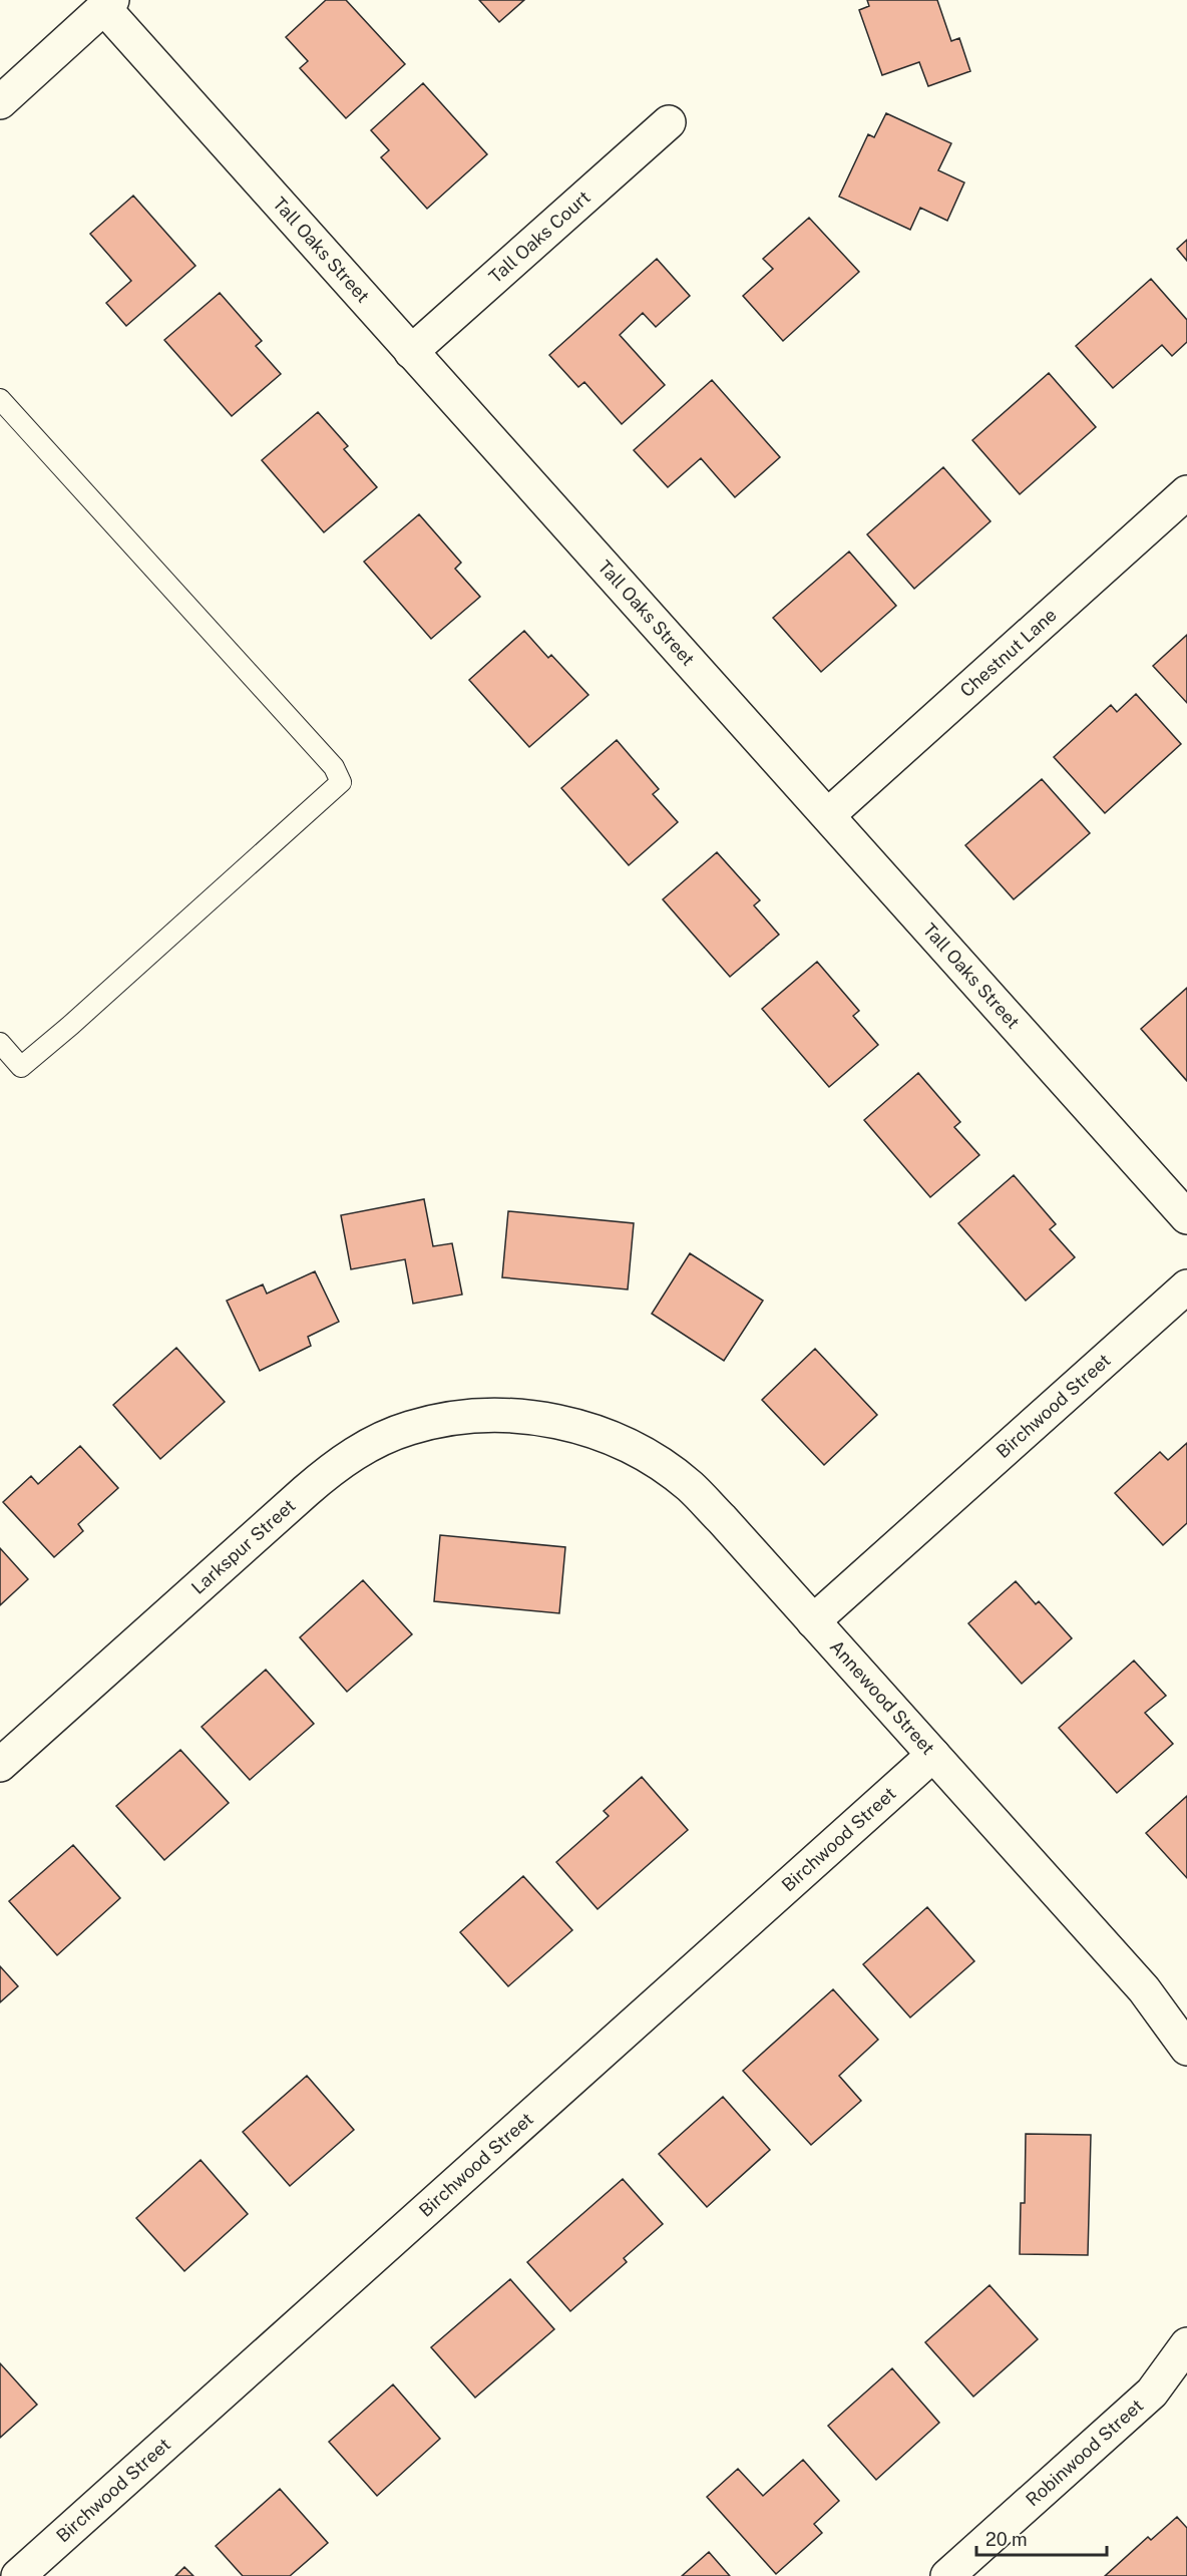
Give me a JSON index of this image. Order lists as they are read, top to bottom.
{
  "streets": {
    "street": [
      "Tall Oaks Court",
      "Tall Oaks Street",
      "Chestnut Lane",
      "Birchwood Street",
      "Larkspur Street",
      "Annewood Street",
      "Robinwood Street"
    ]
  },
  "crossings": [
    ["Tall Oaks Court", "Tall Oaks Street"],
    ["Tall Oaks Street", "Chestnut Lane"],
    ["Birchwood Street", "Annewood Street"],
    ["Larkspur Street", "Annewood Street"]
  ],
  "scale_bar": "20 m"
}
